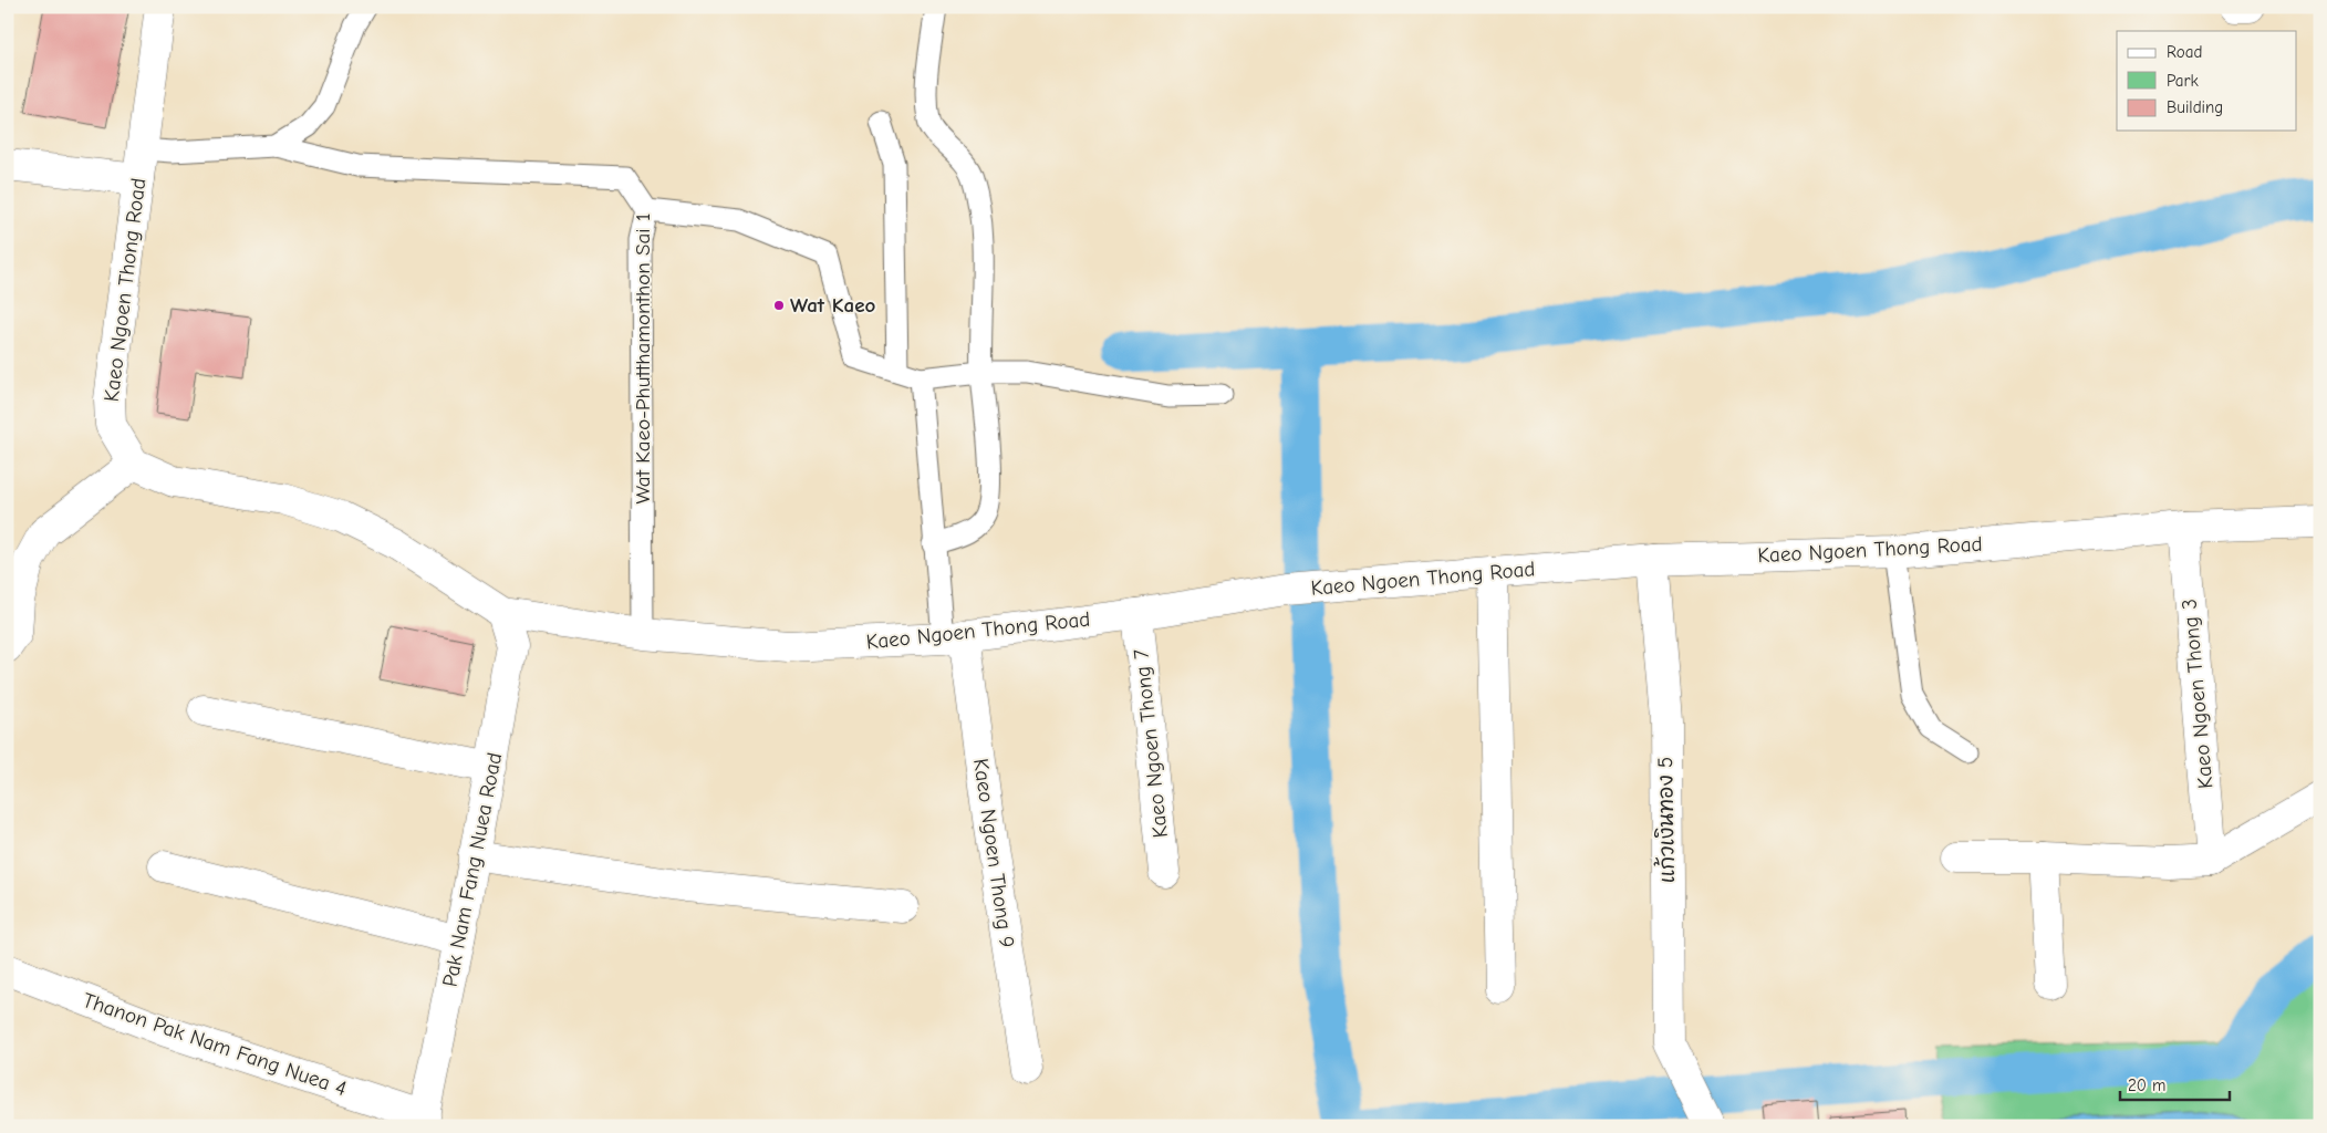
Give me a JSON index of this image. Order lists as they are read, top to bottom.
{
  "streets": {
    "street": [
      "Kaeo Ngoen Thong Road",
      "Kaeo Ngoen Thong 3",
      "Kaeo Ngoen Thong 7",
      "แก้วเงินทอง 5",
      "Kaeo Ngoen Thong 9",
      "Pak Nam Fang Nuea Road",
      "Thanon Pak Nam Fang Nuea 4"
    ],
    "lane": ["Wat Kaeo-Phutthamonthon Sai 1"]
  },
  "crossings": [
    ["Kaeo Ngoen Thong Road", "Wat Kaeo-Phutthamonthon Sai 1"],
    ["Kaeo Ngoen Thong Road", "Kaeo Ngoen Thong 3"],
    ["Kaeo Ngoen Thong Road", "Kaeo Ngoen Thong 7"],
    ["Kaeo Ngoen Thong Road", "แก้วเงินทอง 5"],
    ["Kaeo Ngoen Thong Road", "Kaeo Ngoen Thong 9"],
    ["Kaeo Ngoen Thong Road", "Pak Nam Fang Nuea Road"],
    ["Pak Nam Fang Nuea Road", "Thanon Pak Nam Fang Nuea 4"]
  ],
  "places": ["Wat Kaeo"],
  "legend": ["Road", "Park", "Building"],
  "scale_bar": "20 m"
}
